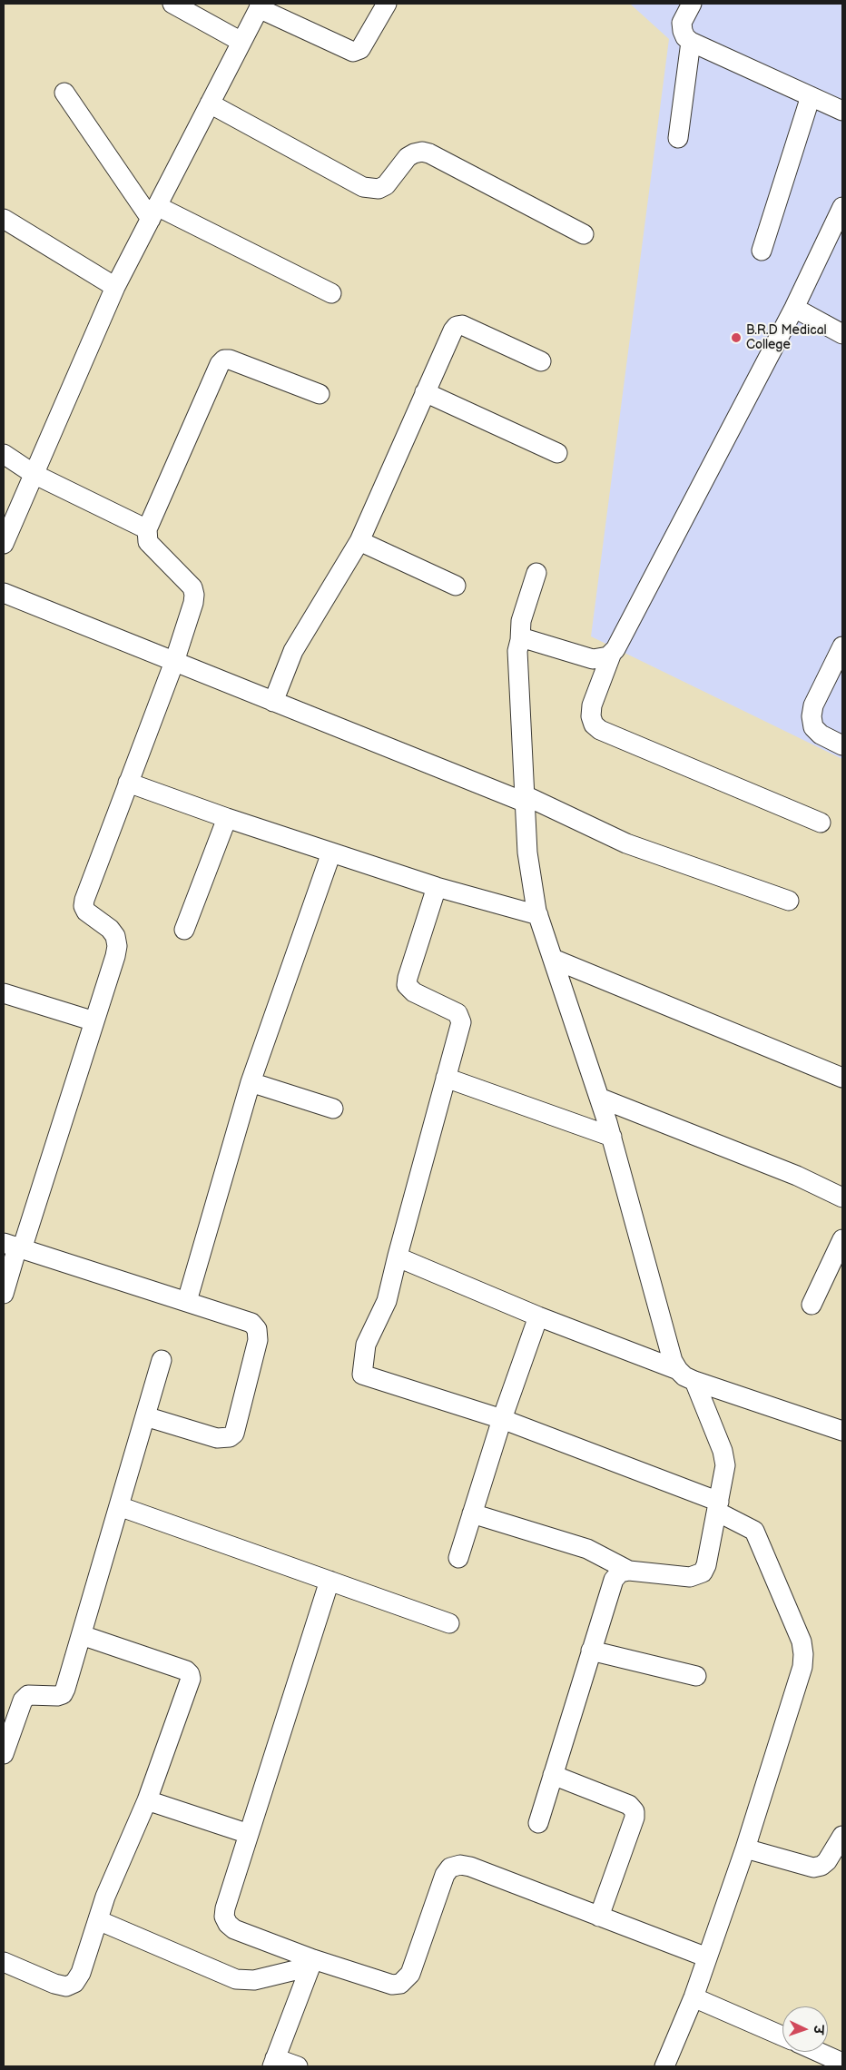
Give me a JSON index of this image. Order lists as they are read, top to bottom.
{
  "places": ["B.R.D Medical College"],
  "north": "right"
}
